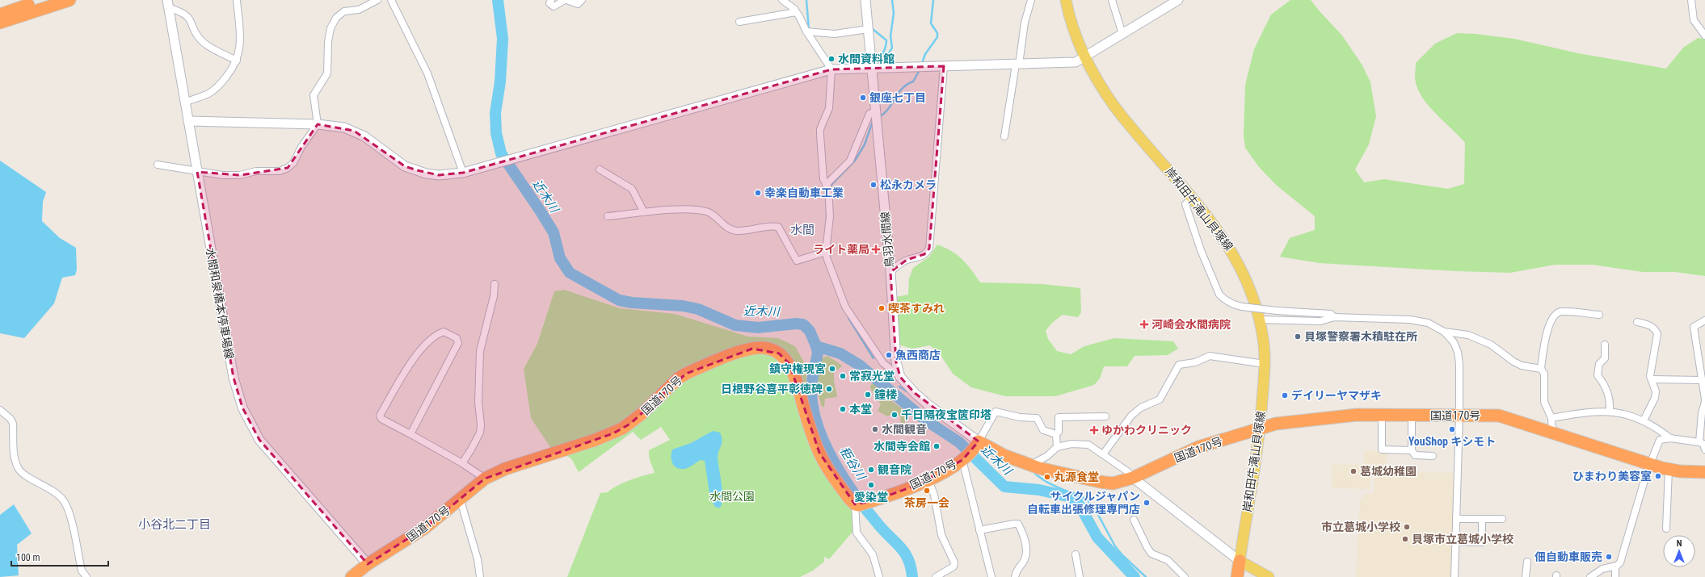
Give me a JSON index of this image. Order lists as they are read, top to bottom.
{
  "streets": {
    "highway": ["国道170号"],
    "main road": ["岸和田牛滝山貝塚線"],
    "street": ["鳥羽水間線", "水間和泉橋本停車場線"]
  },
  "crossings": [
    ["岸和田牛滝山貝塚線", "国道170号"],
    ["鳥羽水間線", "国道170号"],
    ["水間和泉橋本停車場線", "国道170号"]
  ],
  "districts": ["水間", "小谷北二丁目"],
  "water": ["近木川", "秬谷川"],
  "parks": ["水間公園"],
  "places": {
    "other": [
      "水間資料館",
      "銀座七丁目",
      "松永カメラ",
      "幸楽自動車工業",
      "喫茶すみれ",
      "貝塚警察署木積駐在所",
      "魚西商店",
      "鎮守権現宮",
      "常寂光堂",
      "日根野谷喜平彰徳碑",
      "鐘楼",
      "デイリーヤマザキ",
      "本堂",
      "千日隔夜宝篋印塔",
      "水間観音",
      "YouShop キシモト",
      "水間寺会館",
      "観音院",
      "葛城幼稚園",
      "ひまわり美容室",
      "丸源食堂",
      "愛染堂",
      "茶房一会",
      "サイクルジャパン 自転車出張修理専門店",
      "市立葛城小学校",
      "貝塚市立葛城小学校",
      "佃自動車販売"
    ],
    "health": ["ライト薬局", "河崎会水間病院", "ゆかわクリニック"]
  },
  "scale_bar": "100 m",
  "north": "top"
}
